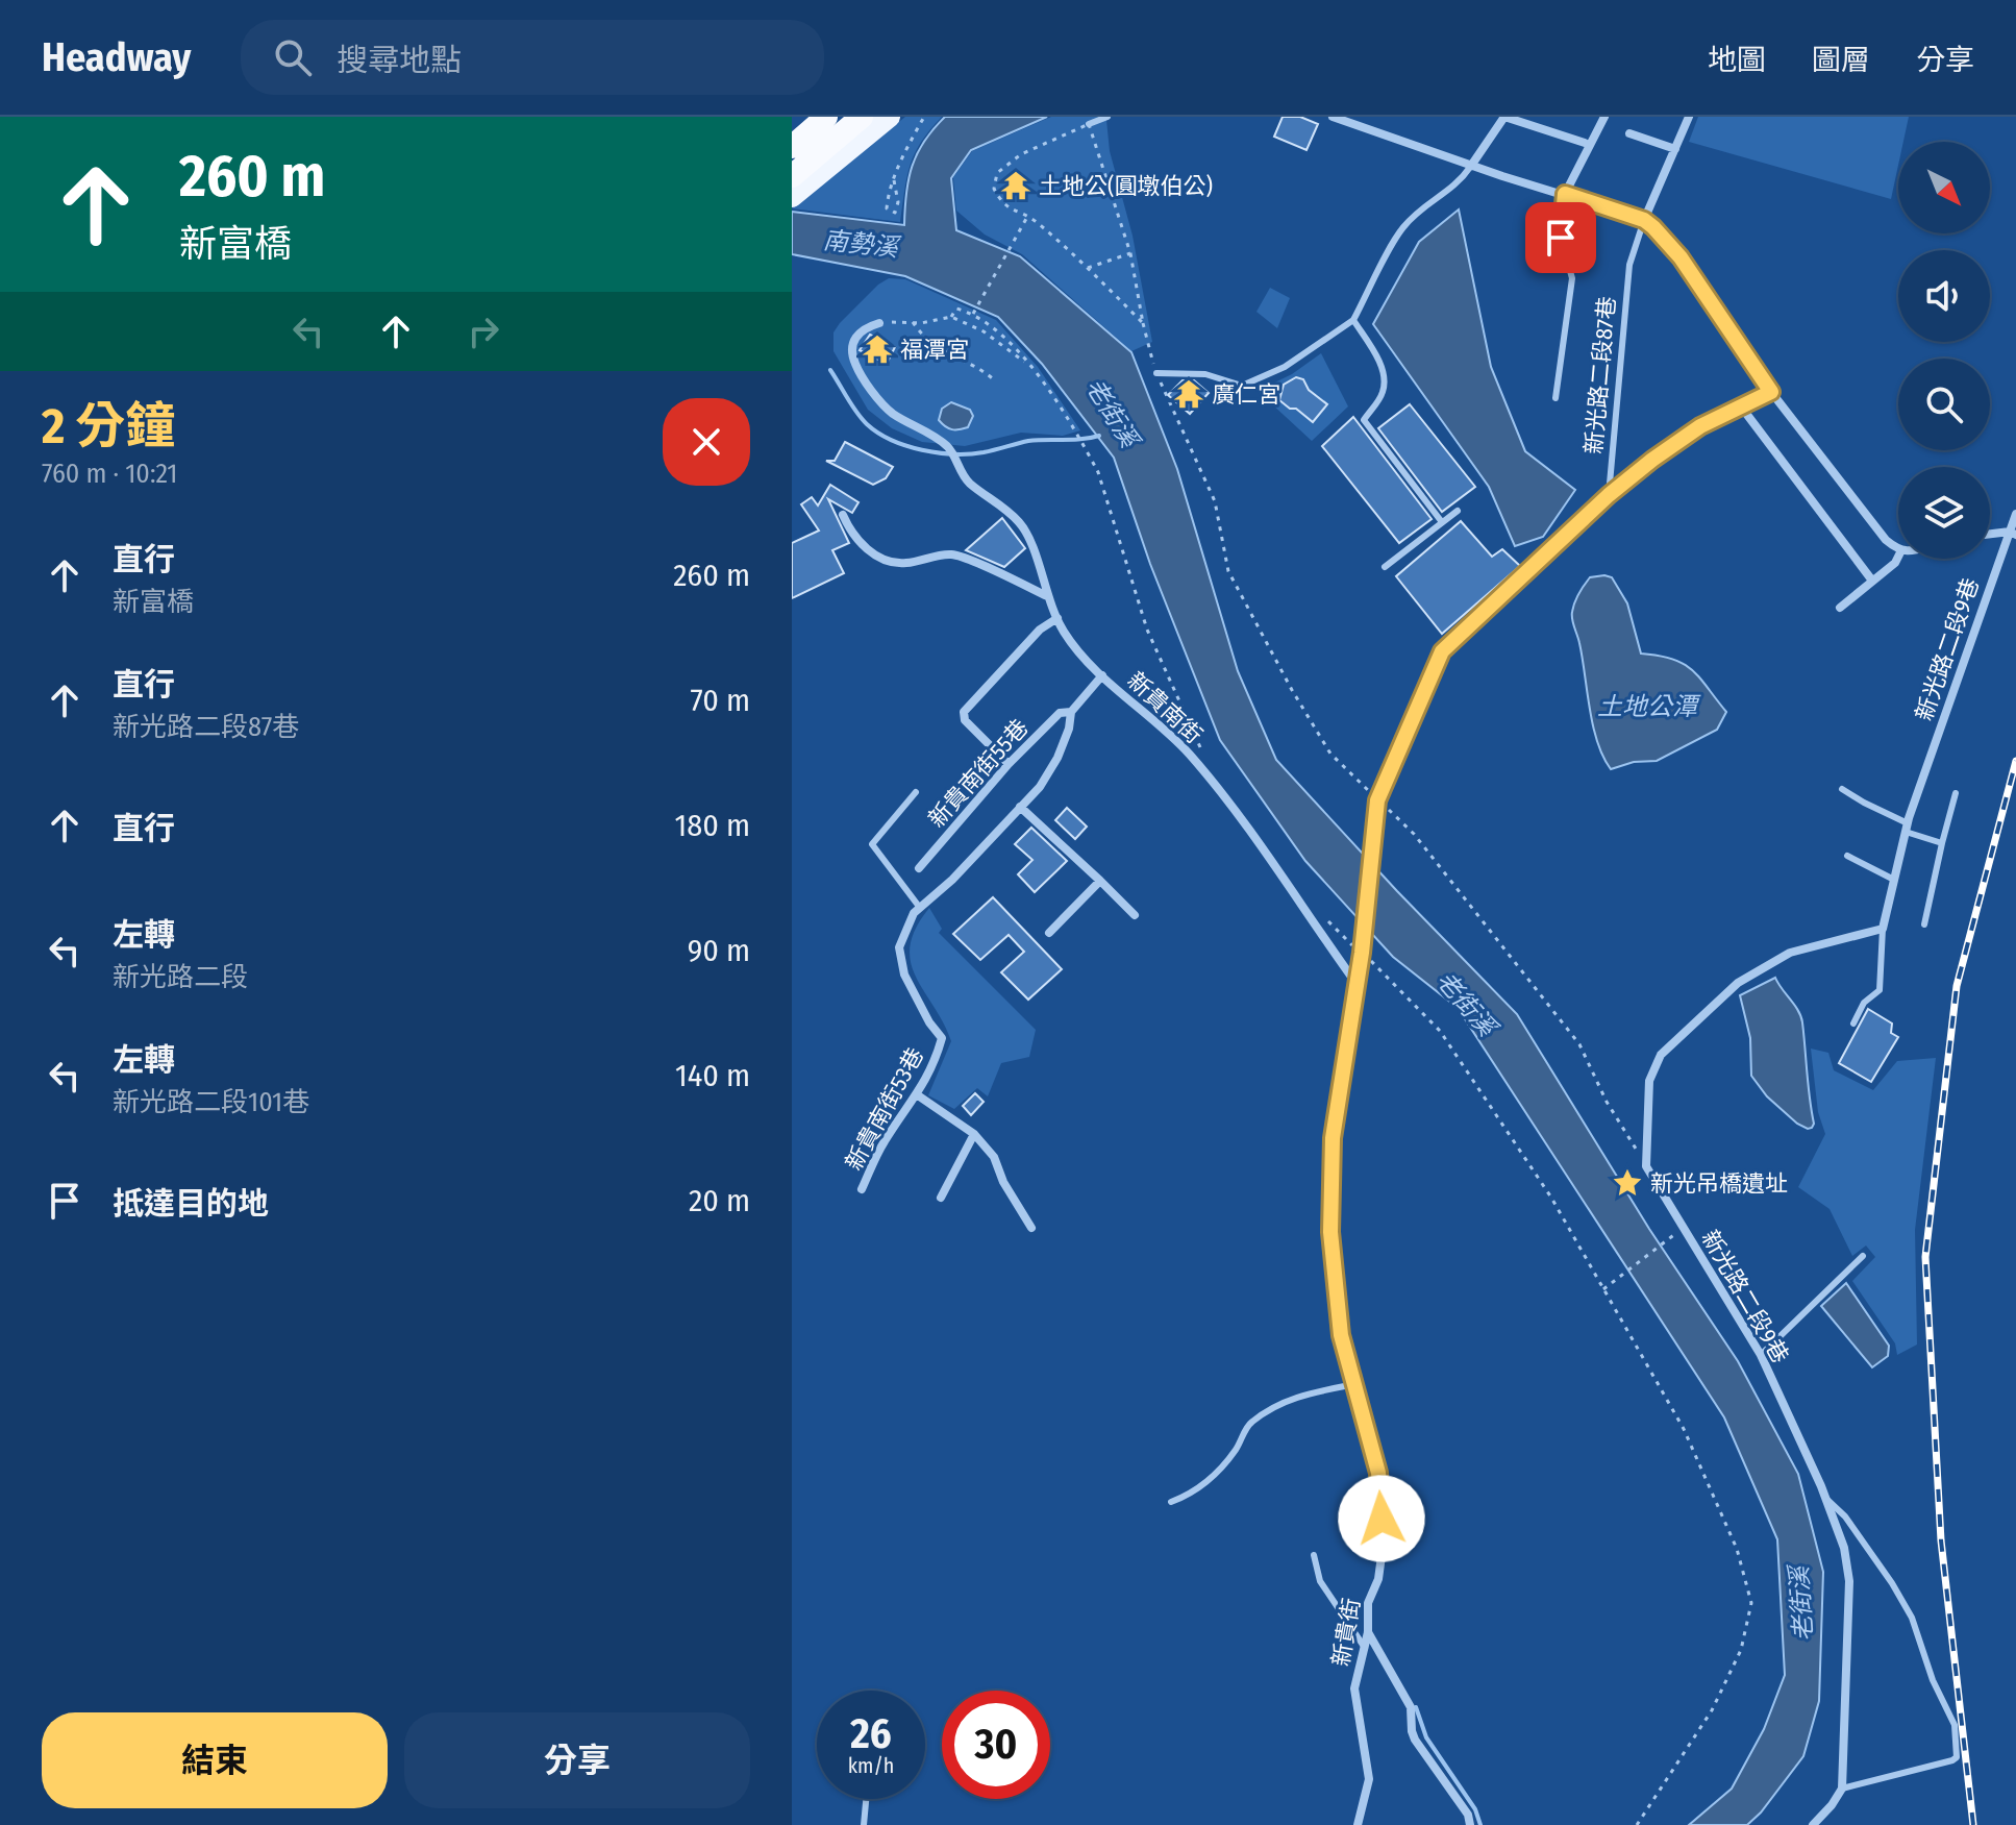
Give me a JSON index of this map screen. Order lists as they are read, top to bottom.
{
  "streets": {
    "street": [
      "新光路二段9巷",
      "新貴南街",
      "新貴南街55巷",
      "新貴南街53巷",
      "新貴街"
    ],
    "lane": ["新光路二段87巷"]
  },
  "crossings": [
    ["新光路二段87巷", "新貴街"],
    ["新貴南街", "新貴南街53巷"],
    ["新貴南街", "新貴街"],
    ["新貴南街55巷", "新貴南街53巷"]
  ],
  "water": ["南勢溪", "老街溪", "土地公潭"],
  "places": {
    "temple": ["土地公(圓墩伯公)", "福潭宮", "廣仁宮"],
    "place": ["新光吊橋遺址"]
  },
  "north": "bottom right",
  "page": {
    "header": "Headway",
    "search": "搜尋地點",
    "nav": ["地圖", "圖層", "分享"],
    "turn": ["260 m", "新富橋"],
    "heading": ["2 分鐘", "760 m · 10:21"],
    "list": [
      {
        "name": "直行",
        "note": "新富橋",
        "value": "260 m"
      },
      {
        "name": "直行",
        "note": "新光路二段87巷",
        "value": "70 m"
      },
      {
        "name": "直行",
        "value": "180 m"
      },
      {
        "name": "左轉",
        "note": "新光路二段",
        "value": "90 m"
      },
      {
        "name": "左轉",
        "note": "新光路二段101巷",
        "value": "140 m"
      },
      {
        "name": "抵達目的地",
        "value": "20 m"
      }
    ],
    "speed": "26 km/h",
    "limit": "30",
    "buttons": ["結束", "分享"]
  }
}
